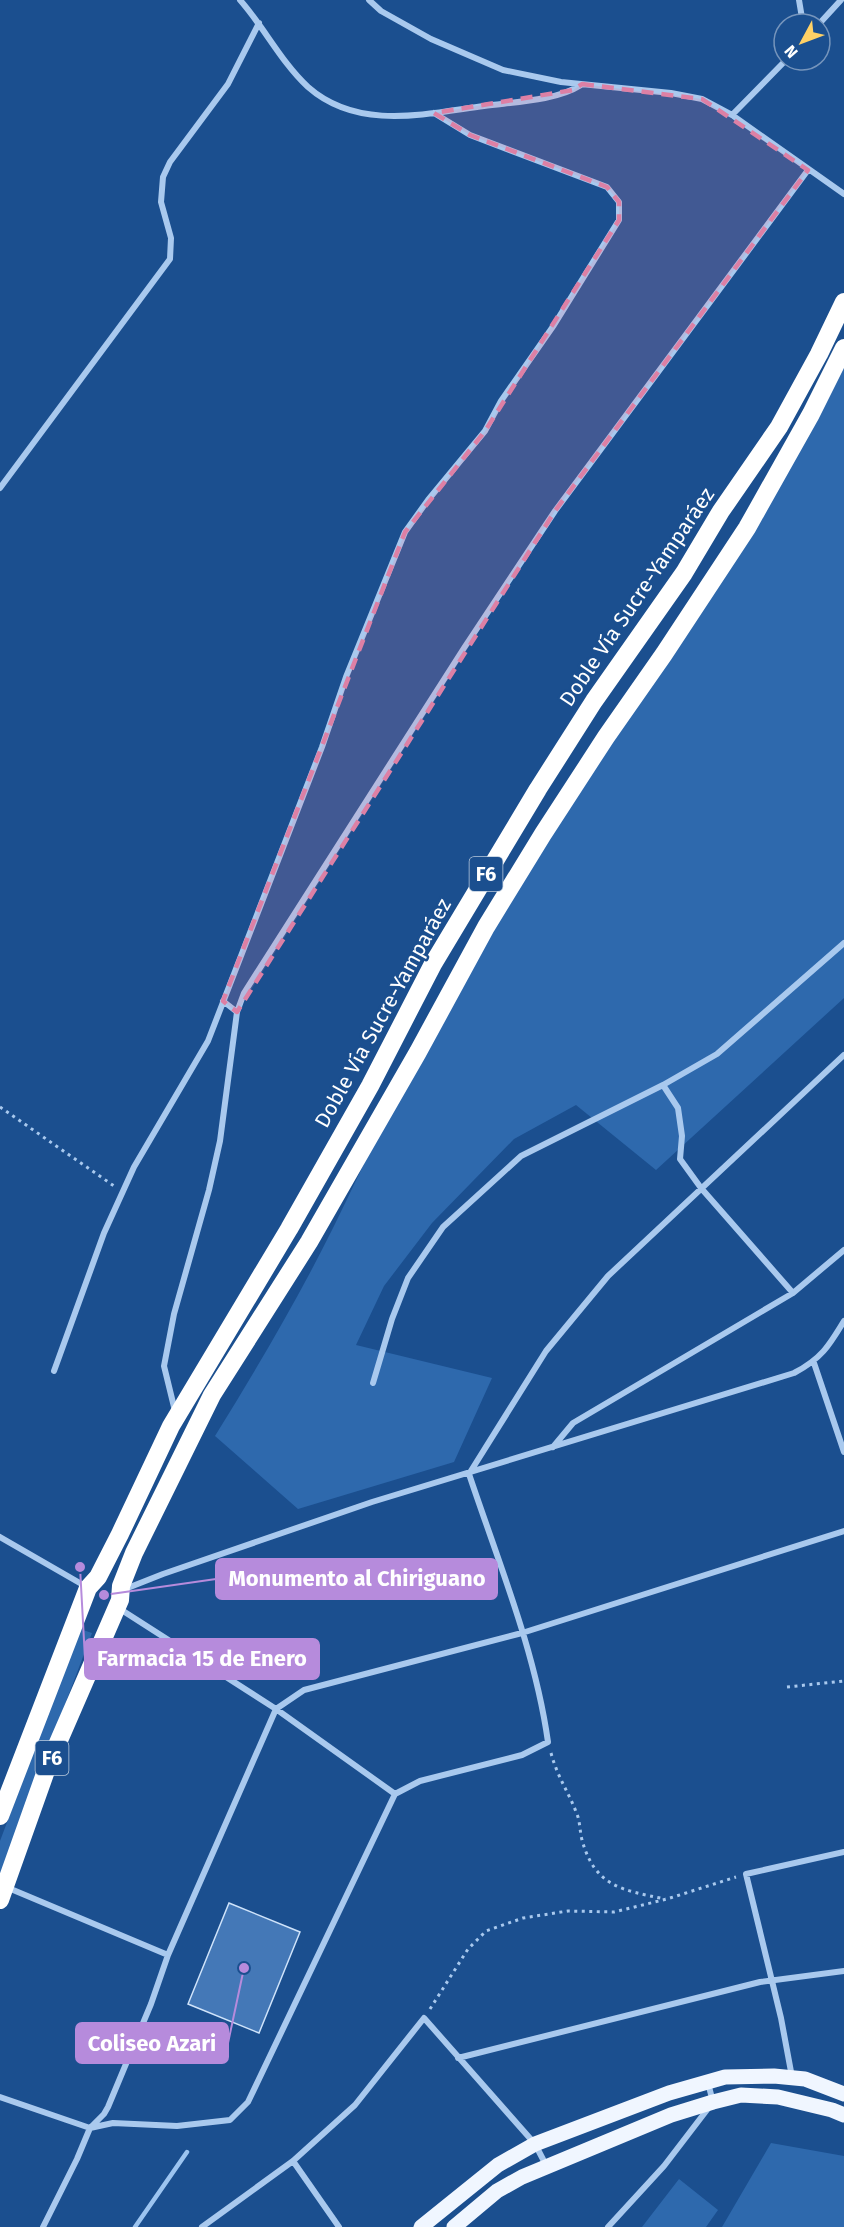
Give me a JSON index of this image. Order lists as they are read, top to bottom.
{
  "streets": {
    "highway": ["Doble Vía Sucre-Yamparáez", "F6"]
  },
  "places": ["Farmacia 15 de Enero", "Monumento al Chiriguano", "Coliseo Azari"],
  "north": "bottom left"
}
